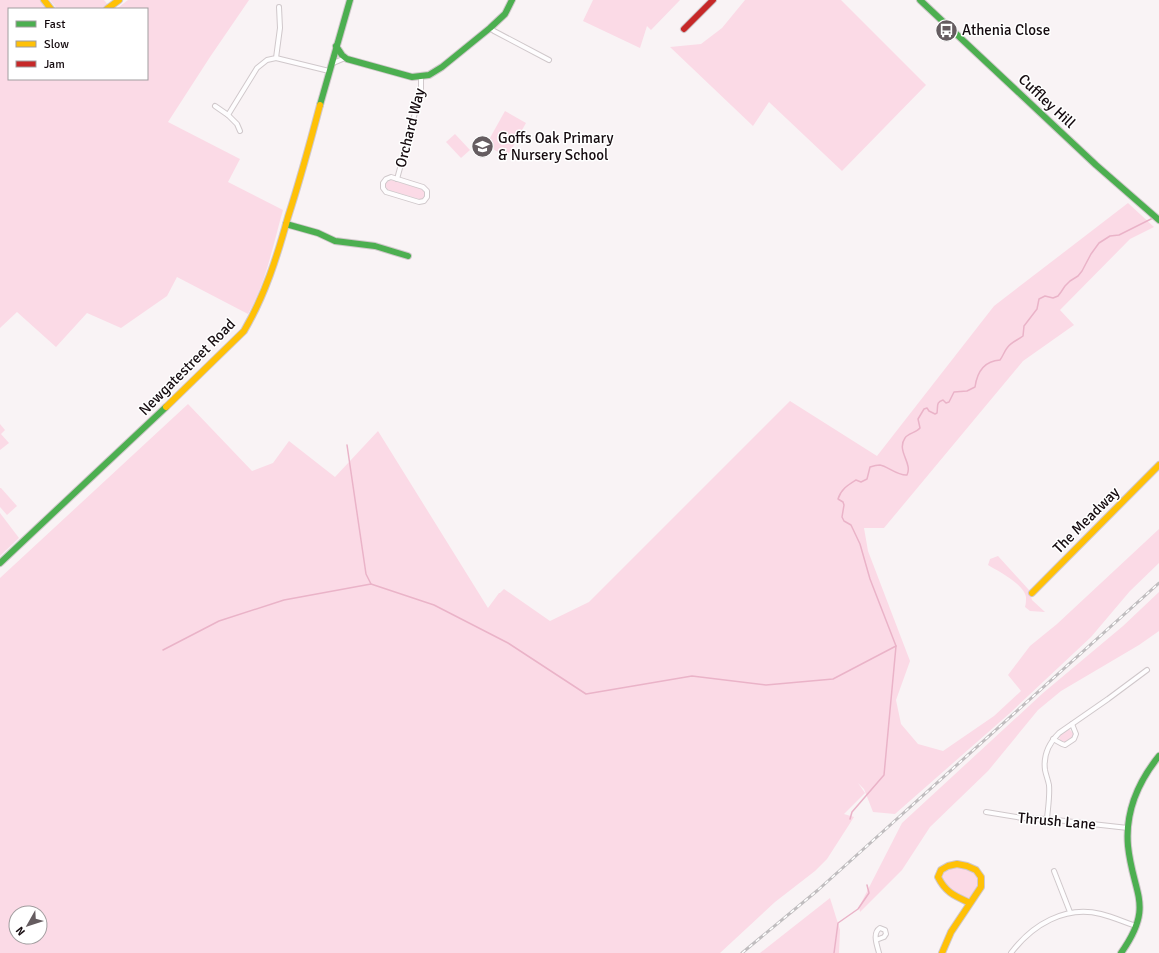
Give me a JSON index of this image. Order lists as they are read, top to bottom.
{
  "streets": {
    "street": [
      "Cuffley Hill",
      "Orchard Way",
      "Newgatestreet Road",
      "The Meadway",
      "Thrush Lane"
    ]
  },
  "places": {
    "bus stop": ["Athenia Close"],
    "school or university": ["Goffs Oak Primary & Nursery School"]
  },
  "legend": ["Fast", "Slow", "Jam"],
  "north": "bottom left"
}
